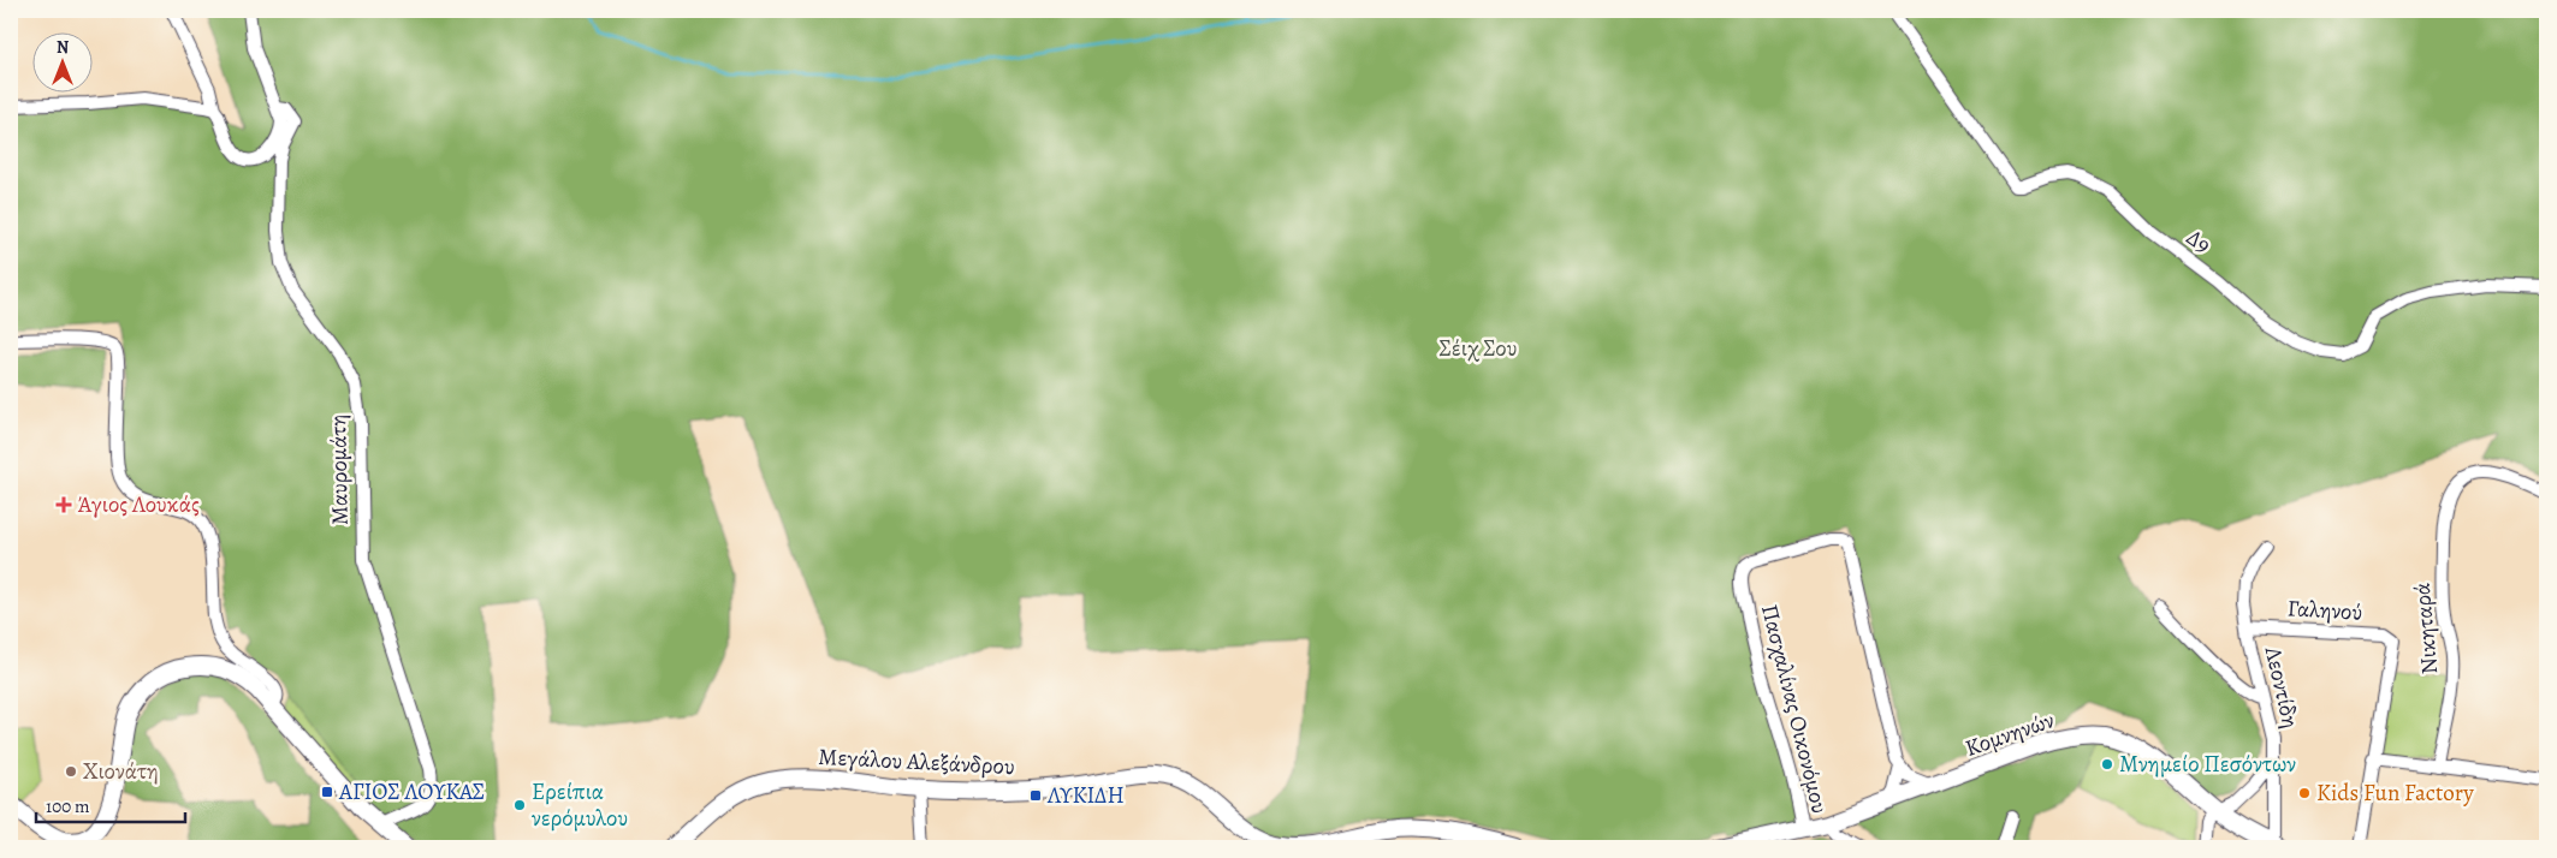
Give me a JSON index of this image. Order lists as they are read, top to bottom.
{
  "streets": {
    "main road": ["Κομνηνών", "Μεγάλου Αλεξάνδρου"],
    "street": [
      "Δ9",
      "Μαυρομάτη",
      "Γαληνού",
      "Νικηταρά",
      "Λεοντίδη",
      "Πασχαλίνας Οικονόμου"
    ]
  },
  "crossings": [
    ["Γαληνού", "Λεοντίδη"],
    ["Λεοντίδη", "Κομνηνών"],
    ["Πασχαλίνας Οικονόμου", "Κομνηνών"]
  ],
  "parks": ["Σέιχ Σου"],
  "places": {
    "health": ["Άγιος Λουκάς"],
    "other": [
      "Μνημείο Πεσόντων",
      "Χιονάτη",
      "Kids Fun Factory",
      "Ερείπια νερόμυλου"
    ],
    "transit": ["ΑΓΙΟΣ ΛΟΥΚΑΣ", "ΛΥΚΙΔΗ"]
  },
  "scale_bar": "100 m",
  "north": "top"
}
